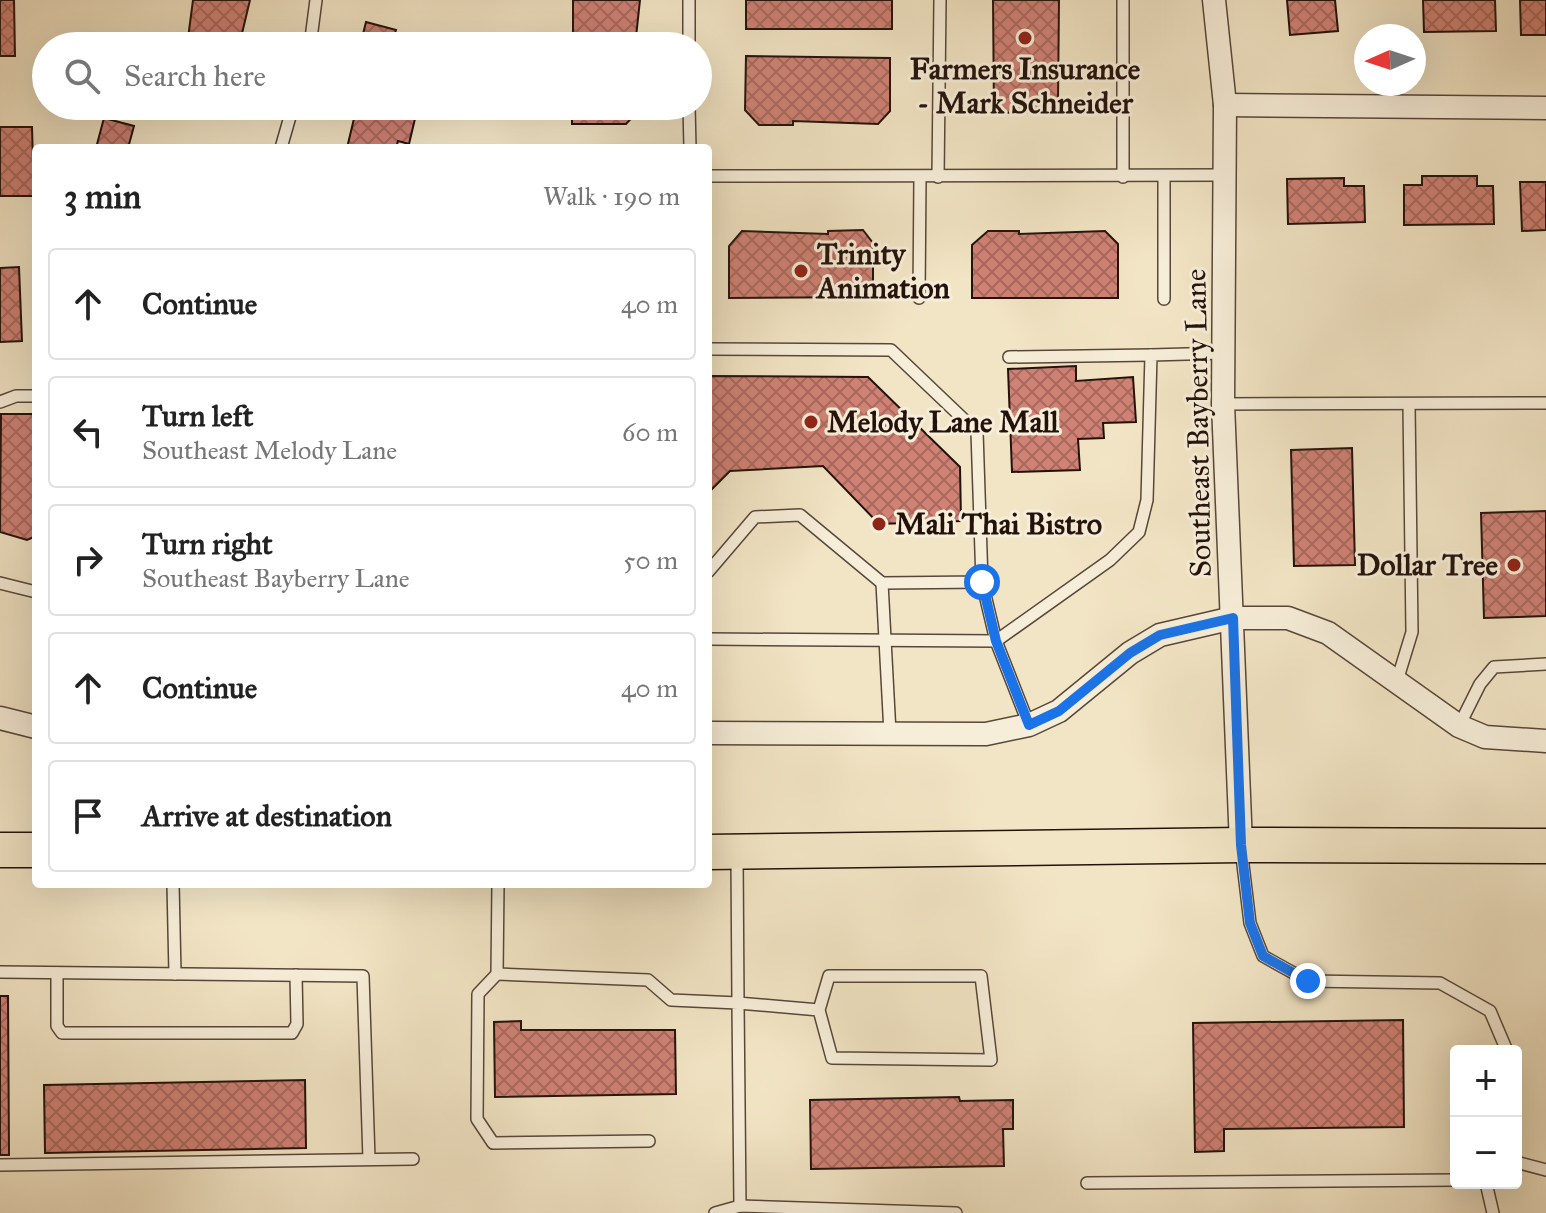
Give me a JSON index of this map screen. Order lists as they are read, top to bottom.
{
  "streets": {
    "street": ["Southeast Bayberry Lane"]
  },
  "places": [
    "Farmers Insurance - Mark Schneider",
    "Trinity Animation",
    "Melody Lane Mall",
    "Mali Thai Bistro",
    "Dollar Tree"
  ],
  "north": "left",
  "page": {
    "search": "Search here",
    "heading": ["3 min", "Walk · 190 m"],
    "list": [
      ["Continue", "40 m"],
      ["Turn left", "Southeast Melody Lane", "60 m"],
      ["Turn right", "Southeast Bayberry Lane", "50 m"],
      ["Continue", "40 m"],
      "Arrive at destination"
    ],
    "map_buttons": ["+", "−"]
  }
}
